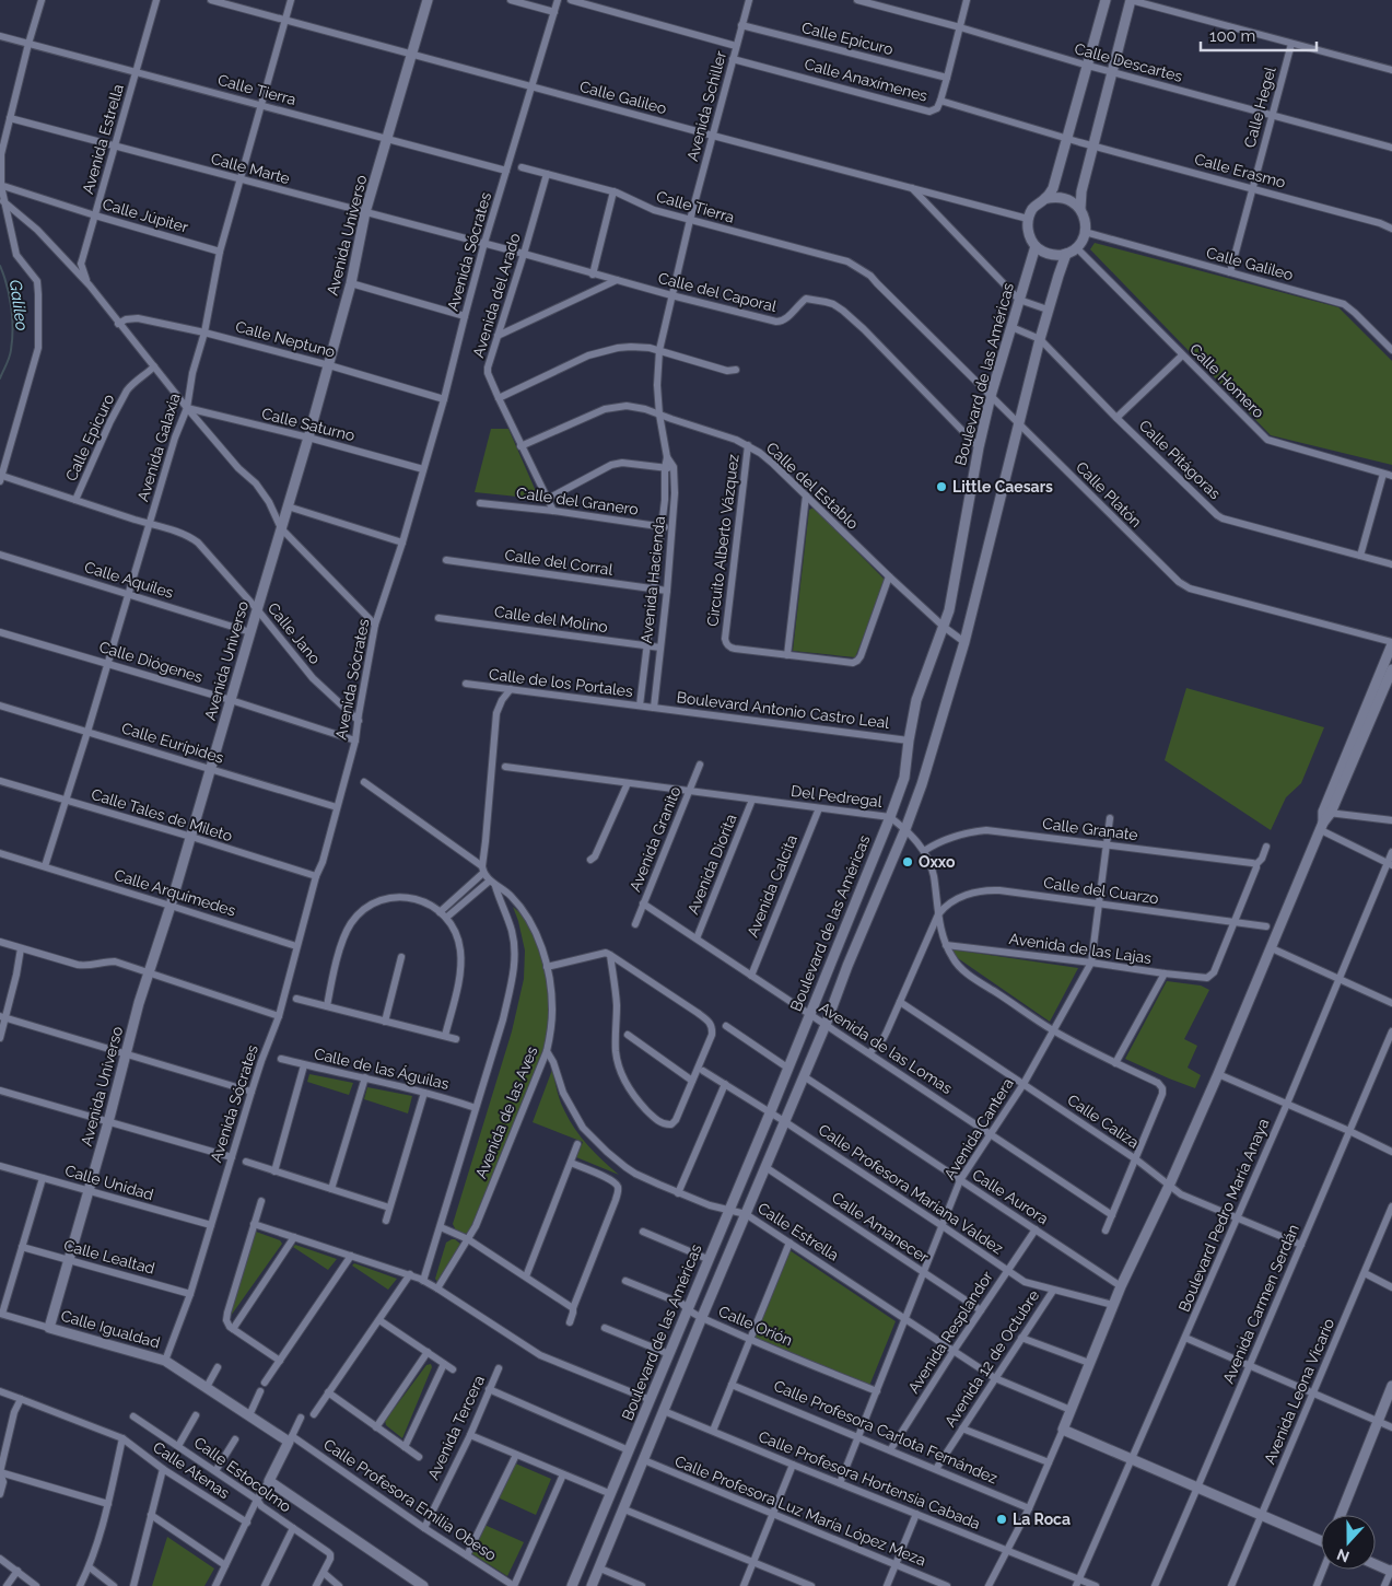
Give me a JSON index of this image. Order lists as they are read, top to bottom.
{
  "streets": {
    "main road": ["Avenida Universo", "Boulevard de las Américas", "Calle Igualdad"],
    "street": [
      "Calle Epicuro",
      "Calle Descartes",
      "Calle Anaxímenes",
      "Calle Tierra",
      "Calle Galileo",
      "Avenida Schiller",
      "Calle Hegel",
      "Avenida Estrella",
      "Calle Marte",
      "Calle Erasmo",
      "Calle Júpiter",
      "Avenida Sócrates",
      "Calle del Caporal",
      "Avenida del Arado",
      "Calle Neptuno",
      "Calle Homero",
      "Calle Saturno",
      "Avenida Galaxia",
      "Calle Pitágoras",
      "Calle del Establo",
      "Calle Platón",
      "Calle del Granero",
      "Circuito Alberto Vázquez",
      "Calle del Corral",
      "Calle Aquiles",
      "Avenida Hacienda",
      "Calle del Molino",
      "Calle Jano",
      "Calle Diógenes",
      "Calle de los Portales",
      "Boulevard Antonio Castro Leal",
      "Calle Eurípides",
      "Del Pedregal",
      "Calle Tales de Mileto",
      "Calle Granate",
      "Avenida Granito",
      "Avenida Diorita",
      "Avenida Calcita",
      "Calle del Cuarzo",
      "Calle Arquímedes",
      "Avenida de las Lajas",
      "Avenida de las Lomas",
      "Calle de las Águilas",
      "Avenida de las Aves",
      "Calle Caliza",
      "Avenida Cantera",
      "Calle Unidad",
      "Calle Profesora Mariana Valdez",
      "Calle Aurora",
      "Boulevard Pedro María Anaya",
      "Calle Amanecer",
      "Calle Estrella",
      "Calle Lealtad",
      "Avenida Carmen Serdán",
      "Calle Orión",
      "Avenida Resplandor",
      "Avenida 12 de Octubre",
      "Avenida Leona Vicario",
      "Avenida Tercera",
      "Calle Profesora Carlota Fernández",
      "Calle Atenas",
      "Calle Estocolmo",
      "Calle Profesora Hortensia Cabada",
      "Calle Profesora Emilia Obeso",
      "Calle Profesora Luz María López Meza"
    ]
  },
  "crossings": [
    ["Calle Epicuro", "Avenida Schiller"],
    ["Calle Epicuro", "Calle Jano"],
    ["Calle Descartes", "Calle Hegel"],
    ["Calle Anaxímenes", "Avenida Schiller"],
    ["Calle Anaxímenes", "Calle Erasmo"],
    ["Calle Tierra", "Avenida Schiller"],
    ["Calle Tierra", "Avenida Estrella"],
    ["Calle Tierra", "Avenida Universo"],
    ["Calle Tierra", "Avenida Sócrates"],
    ["Calle Tierra", "Avenida del Arado"],
    ["Calle Tierra", "Avenida Galaxia"],
    ["Calle Tierra", "Calle Platón"],
    ["Calle Tierra", "Avenida Hacienda"],
    ["Calle Galileo", "Avenida Schiller"],
    ["Calle Galileo", "Calle Hegel"],
    ["Calle Galileo", "Avenida Universo"],
    ["Calle Galileo", "Avenida Sócrates"],
    ["Calle Galileo", "Boulevard de las Américas"],
    ["Calle Galileo", "Calle Homero"],
    ["Calle Galileo", "Avenida Galaxia"],
    ["Avenida Schiller", "Avenida Hacienda"],
    ["Calle Hegel", "Calle Erasmo"],
    ["Avenida Estrella", "Calle Marte"],
    ["Avenida Estrella", "Calle Júpiter"],
    ["Calle Marte", "Avenida Universo"],
    ["Calle Marte", "Avenida Sócrates"],
    ["Calle Marte", "Calle del Caporal"],
    ["Calle Marte", "Avenida Galaxia"],
    ["Calle Júpiter", "Avenida Galaxia"],
    ["Avenida Universo", "Calle Neptuno"],
    ["Avenida Universo", "Calle Saturno"],
    ["Avenida Universo", "Calle Aquiles"],
    ["Avenida Universo", "Calle Jano"],
    ["Avenida Universo", "Calle Diógenes"],
    ["Avenida Universo", "Calle Eurípides"],
    ["Avenida Universo", "Calle Tales de Mileto"],
    ["Avenida Universo", "Calle Arquímedes"],
    ["Avenida Universo", "Calle Unidad"],
    ["Avenida Universo", "Calle Lealtad"],
    ["Avenida Universo", "Calle Igualdad"],
    ["Avenida Sócrates", "Calle del Caporal"],
    ["Avenida Sócrates", "Calle Neptuno"],
    ["Avenida Sócrates", "Calle Saturno"],
    ["Avenida Sócrates", "Calle Jano"],
    ["Avenida Sócrates", "Calle Diógenes"],
    ["Avenida Sócrates", "Calle Eurípides"],
    ["Avenida Sócrates", "Calle Tales de Mileto"],
    ["Avenida Sócrates", "Calle Arquímedes"],
    ["Avenida Sócrates", "Calle Unidad"],
    ["Avenida Sócrates", "Calle Lealtad"],
    ["Avenida Sócrates", "Calle Igualdad"],
    ["Calle del Caporal", "Avenida del Arado"],
    ["Calle del Caporal", "Boulevard de las Américas"],
    ["Calle del Caporal", "Avenida Hacienda"],
    ["Avenida del Arado", "Calle del Establo"],
    ["Avenida del Arado", "Calle del Granero"],
    ["Calle Neptuno", "Avenida Galaxia"],
    ["Boulevard de las Américas", "Calle Homero"],
    ["Boulevard de las Américas", "Calle Pitágoras"],
    ["Boulevard de las Américas", "Calle del Establo"],
    ["Boulevard de las Américas", "Calle Platón"],
    ["Boulevard de las Américas", "Boulevard Antonio Castro Leal"],
    ["Boulevard de las Américas", "Del Pedregal"],
    ["Boulevard de las Américas", "Avenida de las Lomas"],
    ["Boulevard de las Américas", "Calle Profesora Mariana Valdez"],
    ["Boulevard de las Américas", "Calle Aurora"],
    ["Boulevard de las Américas", "Calle Amanecer"],
    ["Boulevard de las Américas", "Calle Estrella"],
    ["Boulevard de las Américas", "Calle Orión"],
    ["Boulevard de las Américas", "Calle Profesora Hortensia Cabada"],
    ["Boulevard de las Américas", "Calle Profesora Luz María López Meza"],
    ["Calle Saturno", "Avenida Galaxia"],
    ["Avenida Galaxia", "Calle Aquiles"],
    ["Avenida Galaxia", "Calle Jano"],
    ["Avenida Galaxia", "Calle Diógenes"],
    ["Avenida Galaxia", "Calle Eurípides"],
    ["Avenida Galaxia", "Calle Tales de Mileto"],
    ["Avenida Galaxia", "Calle Arquímedes"],
    ["Calle del Establo", "Circuito Alberto Vázquez"],
    ["Calle del Establo", "Avenida Hacienda"],
    ["Calle del Granero", "Avenida Hacienda"],
    ["Calle del Corral", "Avenida Hacienda"],
    ["Avenida Hacienda", "Calle del Molino"],
    ["Avenida Hacienda", "Calle de los Portales"],
    ["Avenida Hacienda", "Boulevard Antonio Castro Leal"],
    ["Calle de los Portales", "Boulevard Antonio Castro Leal"],
    ["Del Pedregal", "Calle Granate"],
    ["Del Pedregal", "Avenida Granito"],
    ["Del Pedregal", "Avenida Diorita"],
    ["Del Pedregal", "Avenida Calcita"],
    ["Del Pedregal", "Calle del Cuarzo"],
    ["Del Pedregal", "Avenida de las Lajas"],
    ["Del Pedregal", "Calle Caliza"],
    ["Del Pedregal", "Avenida Cantera"],
    ["Calle Granate", "Avenida Cantera"],
    ["Avenida Granito", "Avenida de las Lomas"],
    ["Avenida Diorita", "Avenida de las Lomas"],
    ["Avenida Calcita", "Avenida de las Lomas"],
    ["Calle del Cuarzo", "Avenida de las Lajas"],
    ["Calle del Cuarzo", "Avenida Cantera"],
    ["Avenida de las Lajas", "Avenida Cantera"],
    ["Avenida de las Lomas", "Avenida Cantera"],
    ["Calle de las Águilas", "Avenida de las Aves"],
    ["Avenida de las Aves", "Calle Estrella"],
    ["Calle Caliza", "Avenida Cantera"],
    ["Calle Caliza", "Boulevard Pedro María Anaya"],
    ["Calle Caliza", "Avenida Carmen Serdán"],
    ["Avenida Cantera", "Calle Profesora Mariana Valdez"],
    ["Avenida Cantera", "Calle Aurora"],
    ["Avenida Cantera", "Calle Amanecer"],
    ["Avenida Cantera", "Calle Estrella"],
    ["Avenida Cantera", "Calle Orión"],
    ["Avenida Cantera", "Calle Profesora Carlota Fernández"],
    ["Avenida Cantera", "Calle Profesora Hortensia Cabada"],
    ["Calle Profesora Mariana Valdez", "Avenida Resplandor"],
    ["Calle Profesora Mariana Valdez", "Avenida 12 de Octubre"],
    ["Calle Aurora", "Avenida Resplandor"],
    ["Boulevard Pedro María Anaya", "Calle Profesora Hortensia Cabada"],
    ["Calle Amanecer", "Avenida Resplandor"],
    ["Calle Estrella", "Avenida Resplandor"],
    ["Calle Estrella", "Avenida 12 de Octubre"],
    ["Calle Igualdad", "Calle Profesora Emilia Obeso"],
    ["Avenida Resplandor", "Calle Profesora Carlota Fernández"],
    ["Avenida 12 de Octubre", "Calle Profesora Carlota Fernández"],
    ["Avenida Tercera", "Calle Profesora Emilia Obeso"]
  ],
  "water": ["Galileo"],
  "places": ["Little Caesars", "Oxxo", "La Roca"],
  "scale_bar": "100 m",
  "north": "bottom"
}
